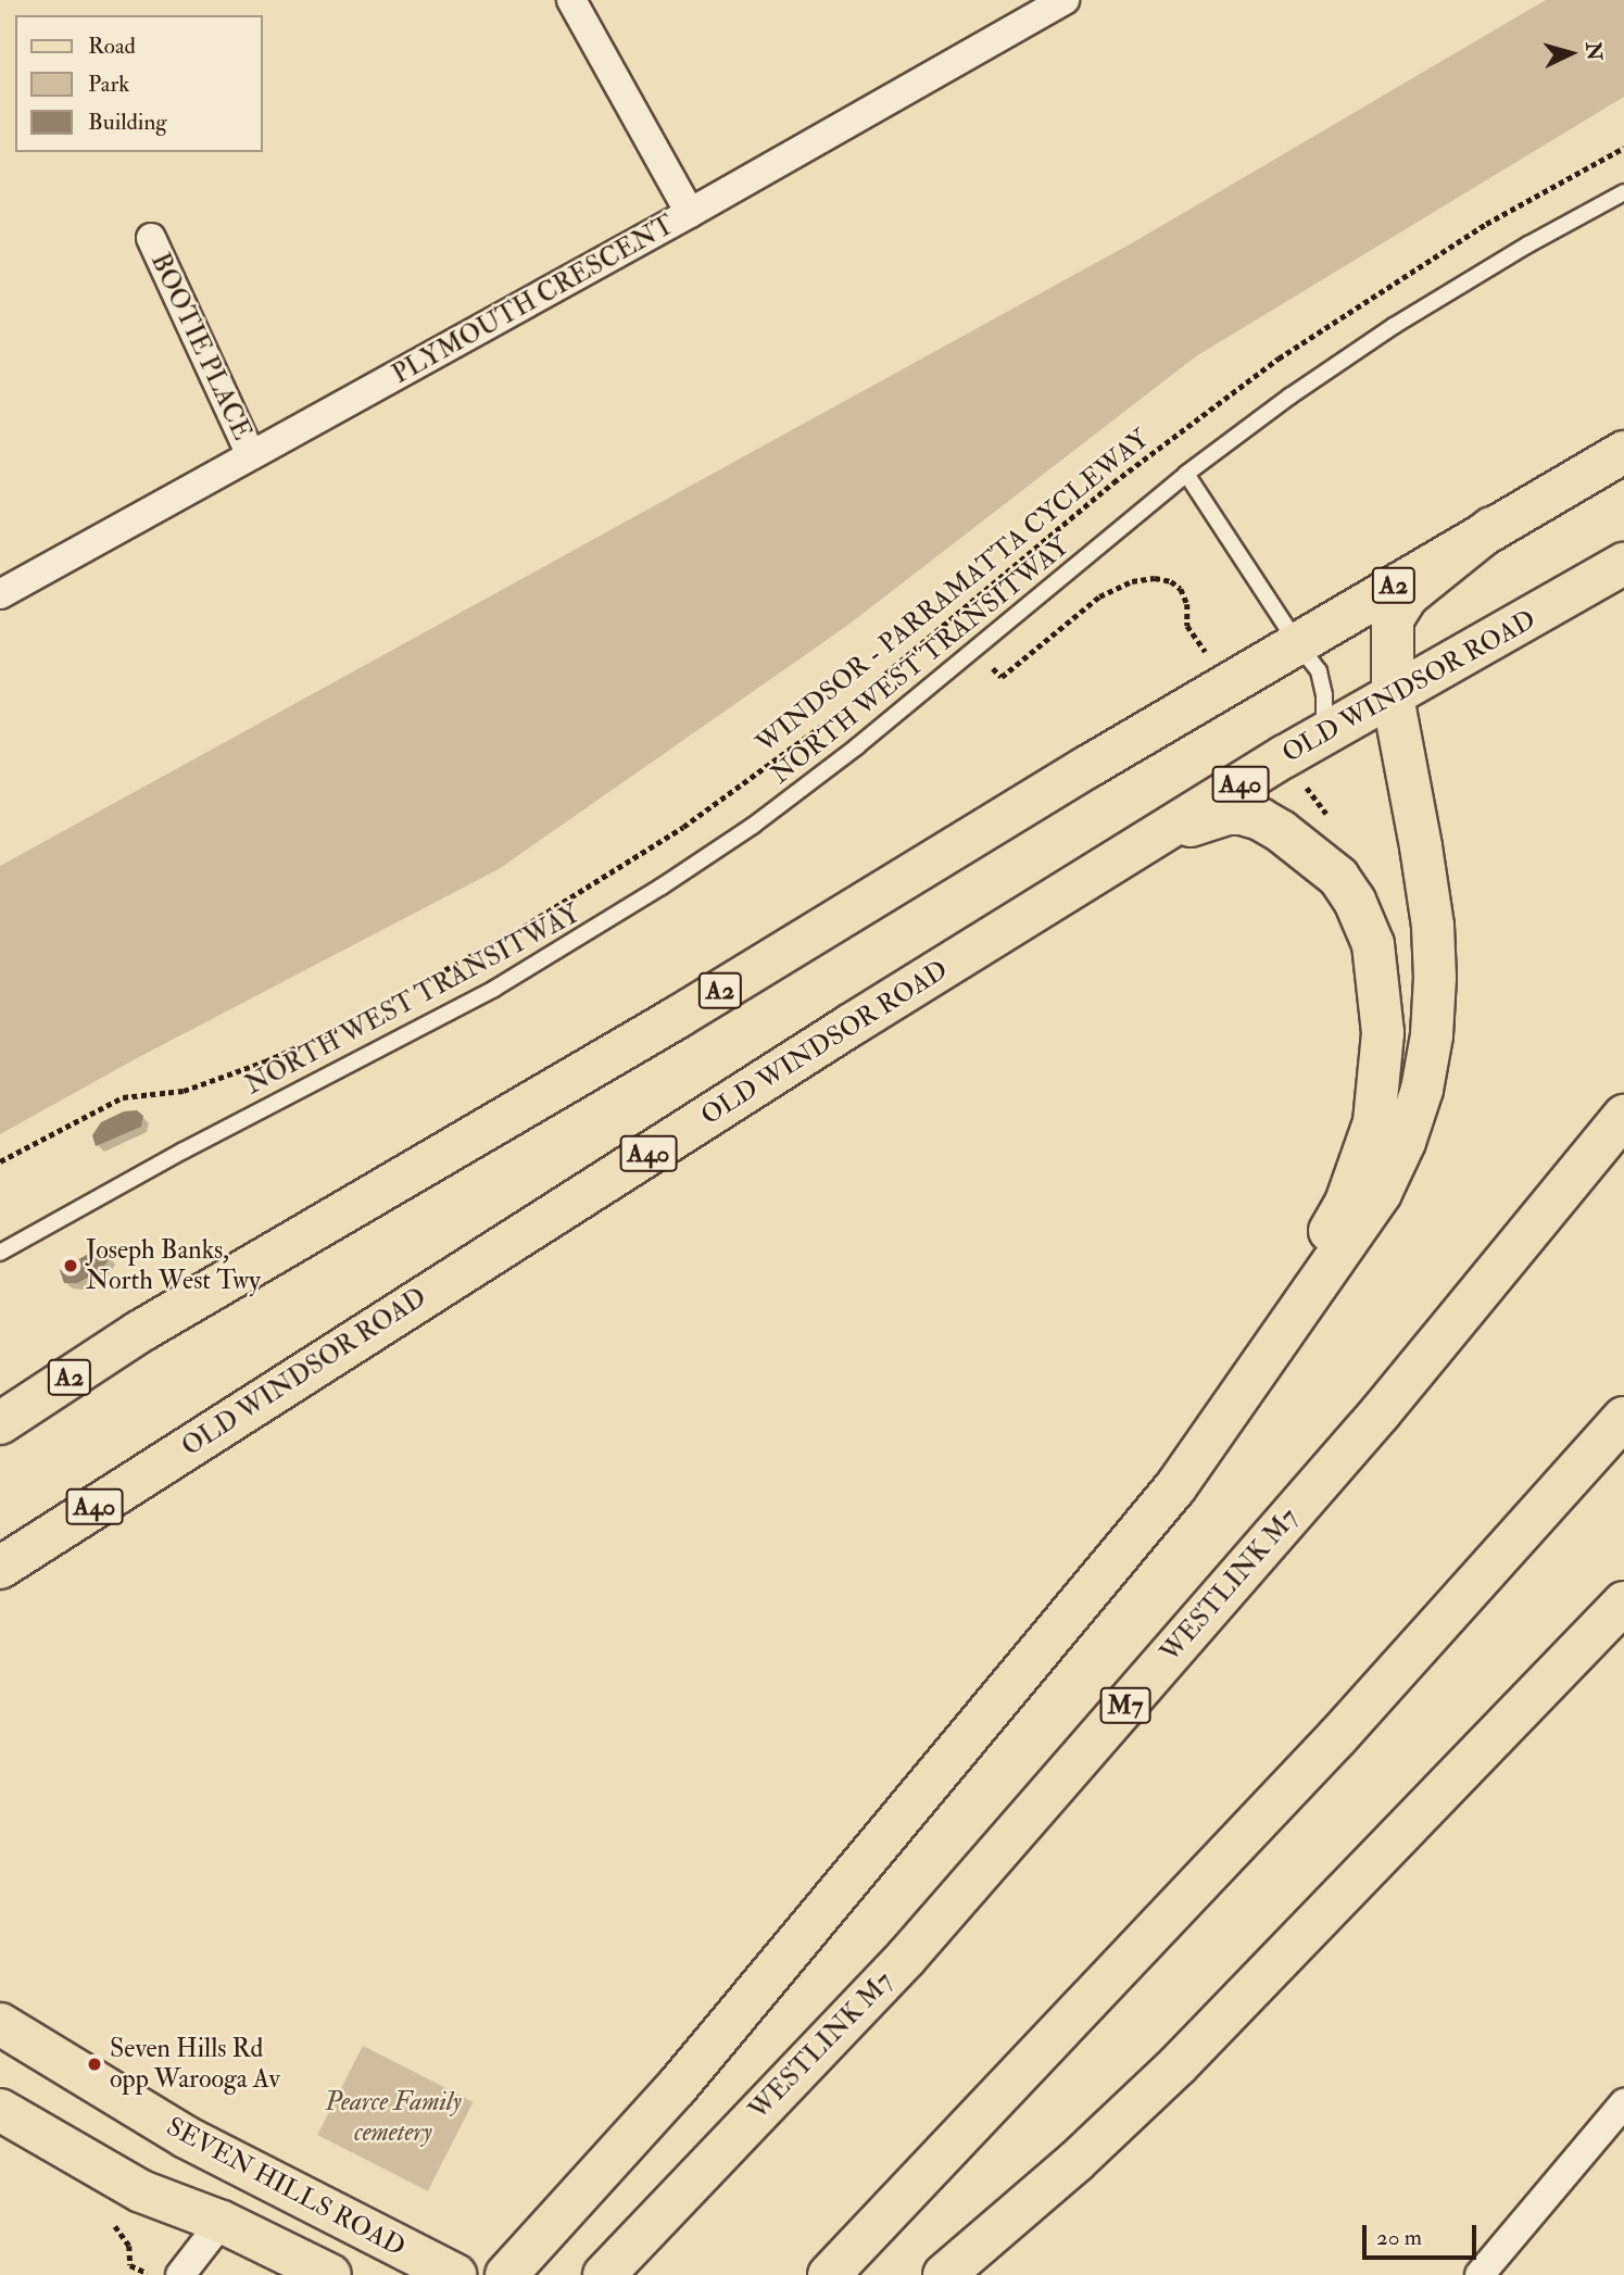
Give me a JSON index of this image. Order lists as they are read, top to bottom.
{
  "streets": {
    "main road": [
      "A2",
      "OLD WINDSOR ROAD",
      "A40",
      "WESTLINK M7",
      "M7",
      "SEVEN HILLS ROAD"
    ],
    "street": ["PLYMOUTH CRESCENT", "BOOTIE PLACE"],
    "lane": ["NORTH WEST TRANSITWAY"],
    "path": ["WINDSOR - PARRAMATTA CYCLEWAY"]
  },
  "crossings": [
    ["PLYMOUTH CRESCENT", "BOOTIE PLACE"]
  ],
  "parks": ["Pearce Family cemetery"],
  "places": ["Joseph Banks, North West Twy", "Seven Hills Rd opp Warooga Av"],
  "legend": ["Road", "Park", "Building"],
  "scale_bar": "20 m",
  "north": "right"
}
